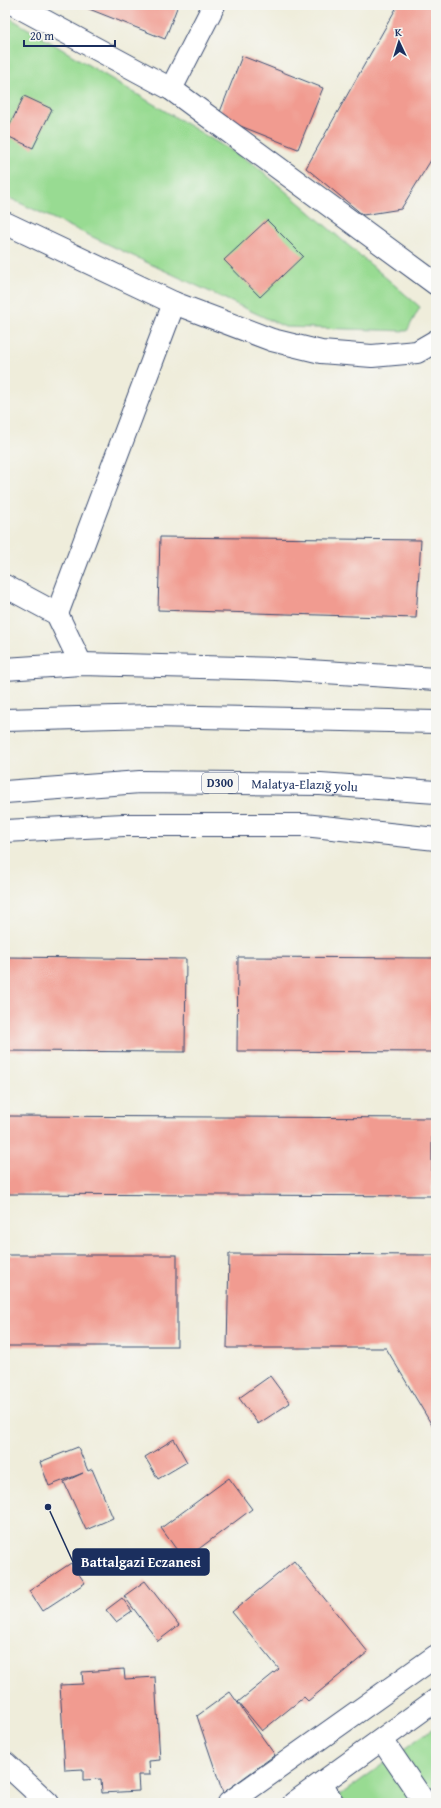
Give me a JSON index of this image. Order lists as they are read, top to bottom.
{
  "streets": {
    "main road": ["D300", "Malatya-Elazığ yolu"]
  },
  "places": ["Battalgazi Eczanesi"],
  "scale_bar": "20 m",
  "north": "top"
}
